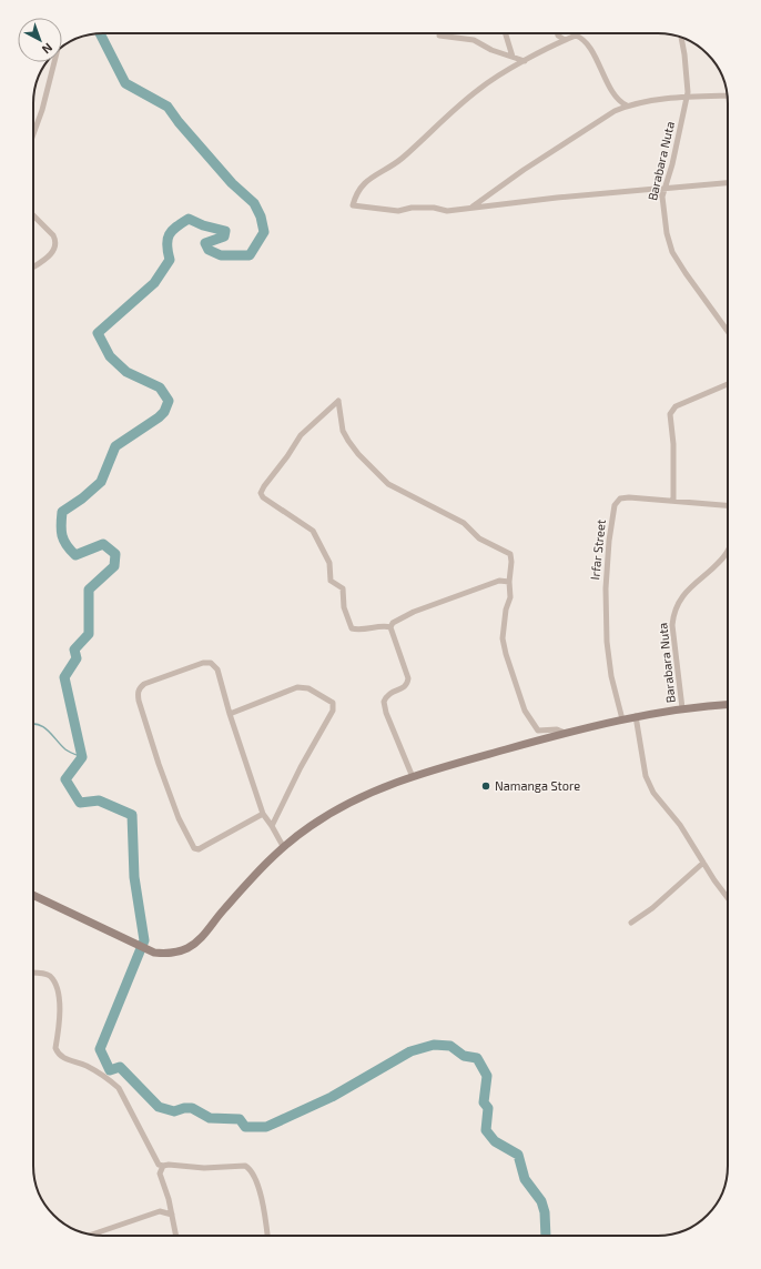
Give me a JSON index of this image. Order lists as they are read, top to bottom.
{
  "streets": {
    "street": ["Barabara Nuta", "Irfar Street"]
  },
  "places": ["Namanga Store"],
  "north": "bottom right"
}
